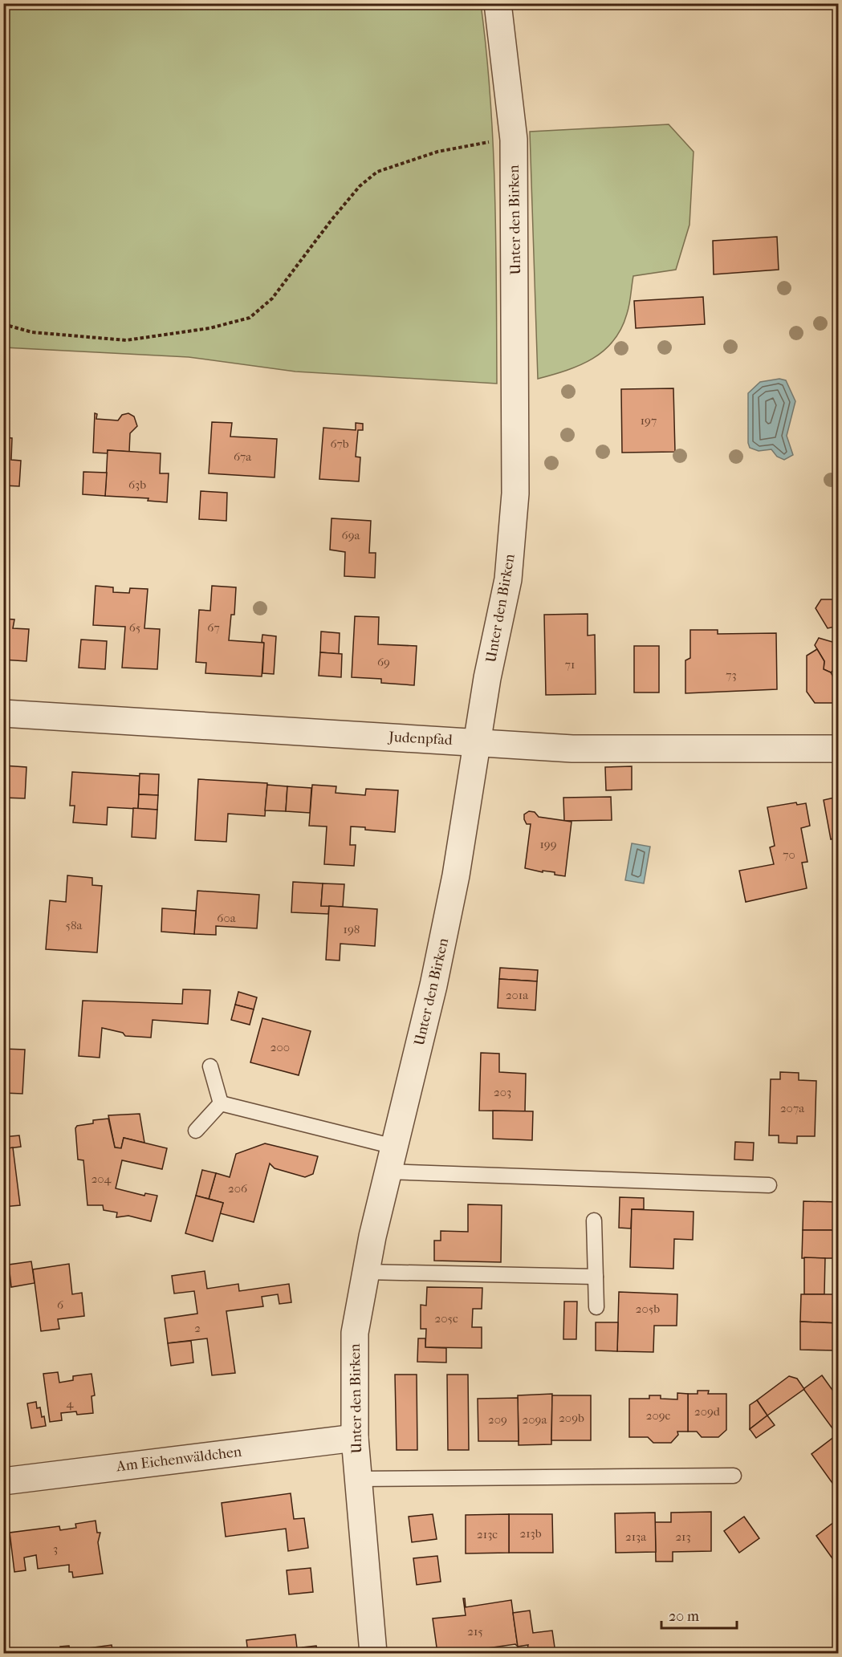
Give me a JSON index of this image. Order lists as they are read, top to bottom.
{
  "streets": {
    "street": ["Unter den Birken", "Judenpfad", "Am Eichenwäldchen"]
  },
  "crossings": [
    ["Unter den Birken", "Judenpfad"],
    ["Unter den Birken", "Am Eichenwäldchen"]
  ],
  "house_numbers": [
    "197",
    "67b",
    "67a",
    "63b",
    "69a",
    "65",
    "67",
    "69",
    "71",
    "73",
    "199",
    "70",
    "60a",
    "58a",
    "198",
    "201a",
    "200",
    "203",
    "207a",
    "204",
    "206",
    "6",
    "205b",
    "205c",
    "2",
    "4",
    "209d",
    "209c",
    "209b",
    "209",
    "209a",
    "213b",
    "213c",
    "213a",
    "213",
    "3",
    "215"
  ],
  "scale_bar": "20 m"
}
